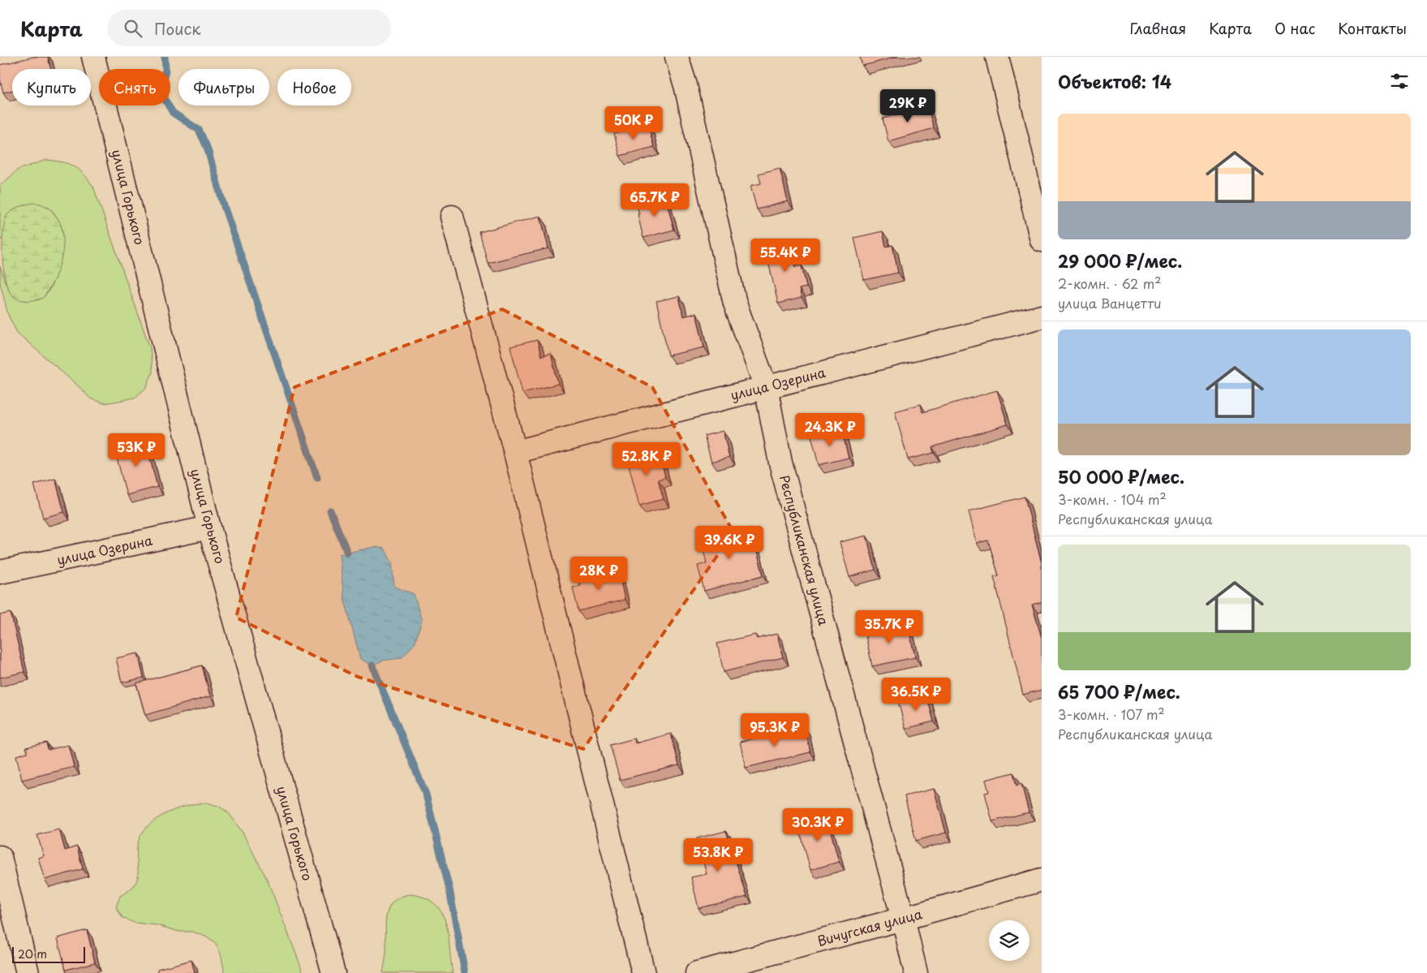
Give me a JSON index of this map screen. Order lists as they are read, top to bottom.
{
  "streets": {
    "street": [
      "улица Горького",
      "улица Озерина",
      "Республиканская улица",
      "Вичугская улица"
    ]
  },
  "crossings": [
    ["улица Горького", "улица Озерина"],
    ["улица Озерина", "Республиканская улица"],
    ["Республиканская улица", "Вичугская улица"]
  ],
  "scale_bar": "20 m",
  "page": {
    "header": "Карта",
    "search": "Поиск",
    "nav": [
      "Главная",
      "Карта",
      "О нас",
      "Контакты"
    ],
    "heading": "Объектов: 14",
    "chip": [
      "Купить",
      "Снять",
      "Фильтры",
      "Новое"
    ],
    "price": [
      "29K ₽",
      "50K ₽",
      "65.7K ₽",
      "55.4K ₽",
      "24.3K ₽",
      "53K ₽",
      "52.8K ₽",
      "39.6K ₽",
      "28K ₽",
      "35.7K ₽",
      "36.5K ₽",
      "95.3K ₽",
      "30.3K ₽",
      "53.8K ₽"
    ],
    "list": [
      {
        "name": "29 000 ₽/мес.",
        "note": "2-комн. · 62 m² · улица Ванцетти"
      },
      {
        "name": "50 000 ₽/мес.",
        "note": "3-комн. · 104 m² · Республиканская улица"
      },
      {
        "name": "65 700 ₽/мес.",
        "note": "3-комн. · 107 m² · Республиканская улица"
      }
    ],
    "scale": "20 m"
  }
}
